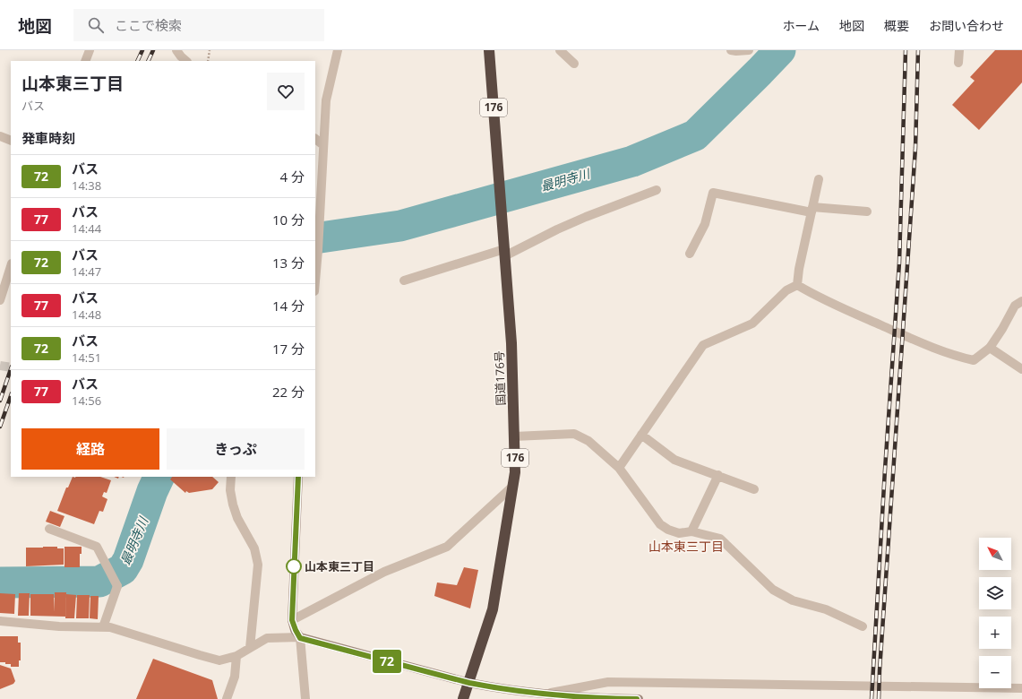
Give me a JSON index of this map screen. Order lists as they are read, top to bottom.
{
  "streets": {
    "highway": ["176", "国道176号"]
  },
  "districts": ["山本東三丁目"],
  "water": ["最明寺川"],
  "places": ["山本東三丁目"],
  "lines": ["bus line 72"],
  "north": "top left",
  "page": {
    "header": "地図",
    "search": "ここで検索",
    "nav": [
      "ホーム",
      "地図",
      "概要",
      "お問い合わせ"
    ],
    "on_map": "72",
    "heading": [
      ["山本東三丁目", "バス"],
      "発車時刻"
    ],
    "list": [
      {
        "mark": "72",
        "name": "バス",
        "note": "14:38",
        "value": "4 分"
      },
      {
        "mark": "77",
        "name": "バス",
        "note": "14:44",
        "value": "10 分"
      },
      {
        "mark": "72",
        "name": "バス",
        "note": "14:47",
        "value": "13 分"
      },
      {
        "mark": "77",
        "name": "バス",
        "note": "14:48",
        "value": "14 分"
      },
      {
        "mark": "72",
        "name": "バス",
        "note": "14:51",
        "value": "17 分"
      },
      {
        "mark": "77",
        "name": "バス",
        "note": "14:56",
        "value": "22 分"
      }
    ],
    "buttons": ["経路", "きっぷ"],
    "map_buttons": ["+", "−"]
  }
}
